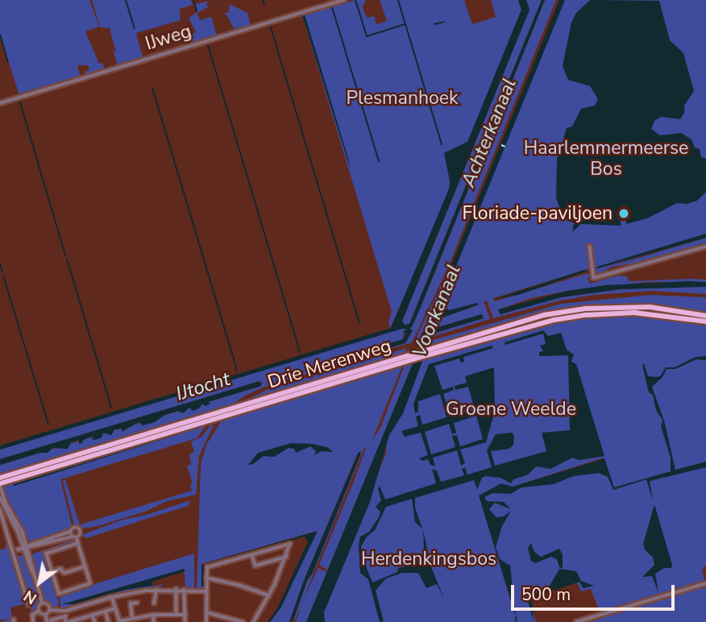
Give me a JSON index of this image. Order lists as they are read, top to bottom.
{
  "streets": {
    "highway": ["Drie Merenweg"],
    "street": ["IJweg"]
  },
  "water": ["Achterkanaal", "Voorkanaal", "IJtocht"],
  "parks": [
    "Plesmanhoek",
    "Haarlemmermeerse Bos",
    "Groene Weelde",
    "Herdenkingsbos"
  ],
  "places": ["Floriade-paviljoen"],
  "scale_bar": "500 m",
  "north": "bottom left"
}
